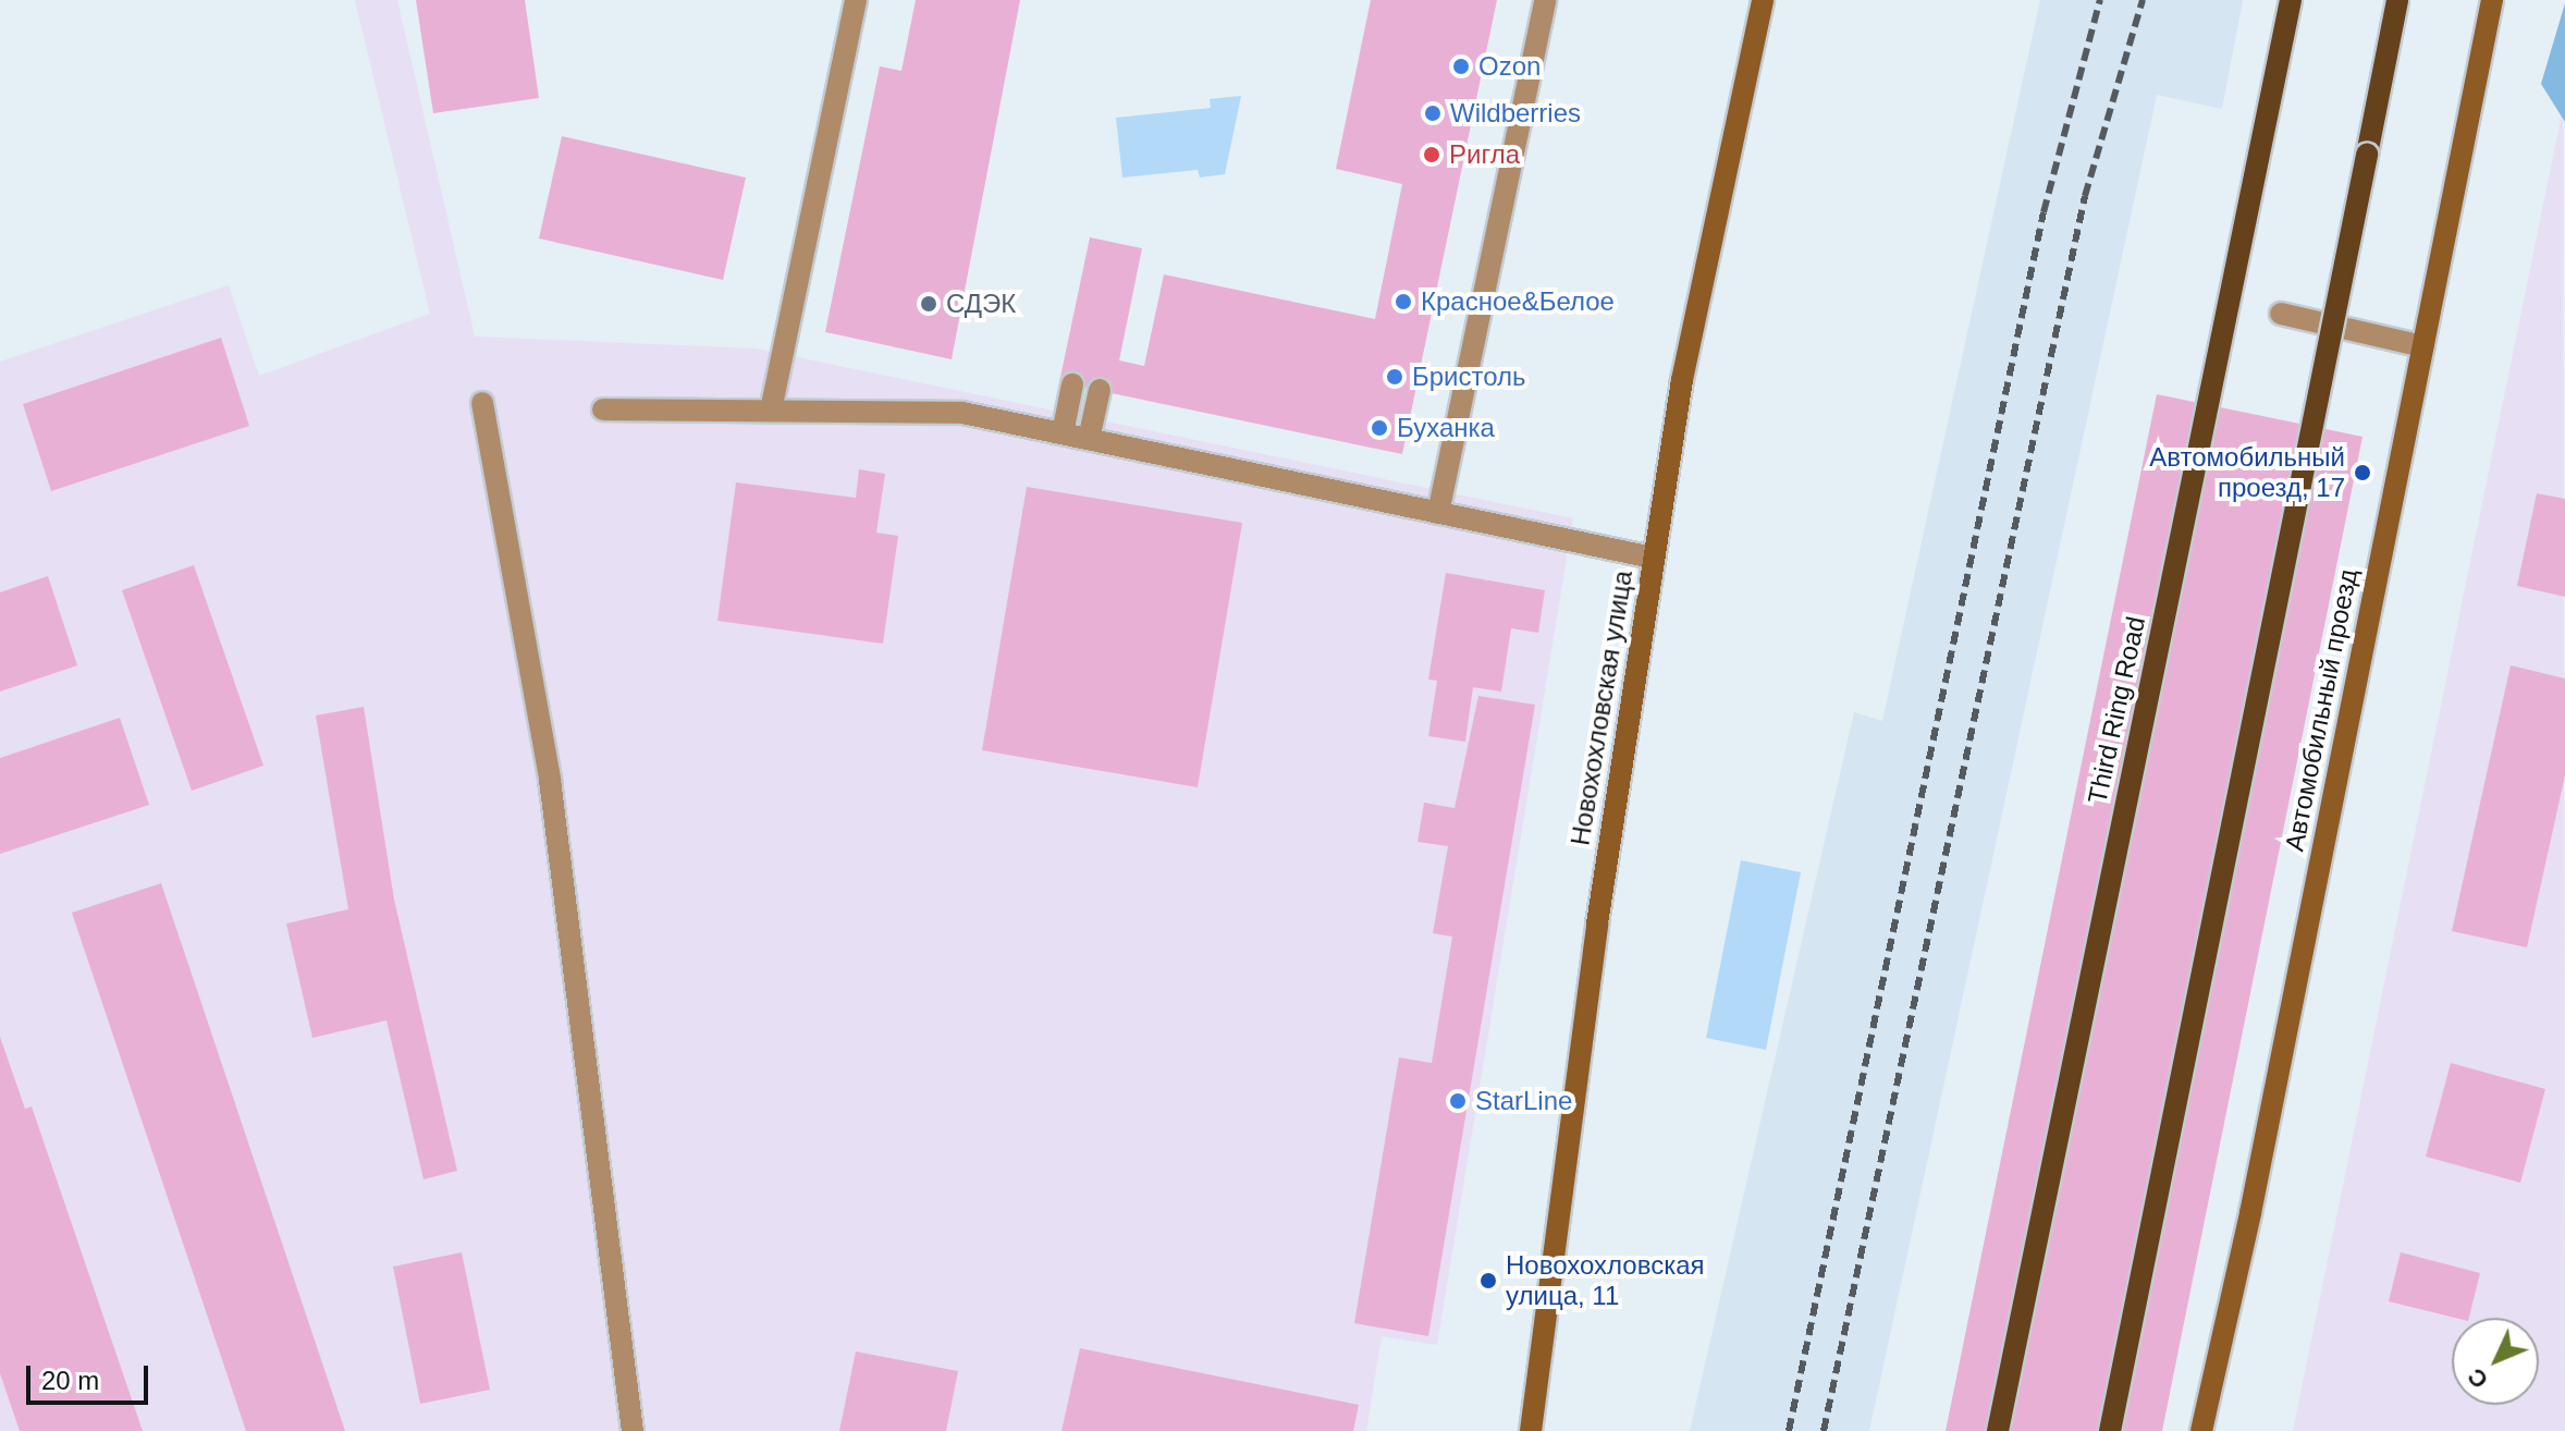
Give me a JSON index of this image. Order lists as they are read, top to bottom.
{
  "streets": {
    "main road": ["Third Ring Road"],
    "street": ["Новохохловская улица", "Автомобильный проезд"]
  },
  "places": [
    "Ozon",
    "Wildberries",
    "Ригла",
    "Красное&Белое",
    "СДЭК",
    "Бристоль",
    "Буханка",
    "Автомобильный проезд, 17",
    "StarLine",
    "Новохохловская улица, 11"
  ],
  "scale_bar": "20 m",
  "north": "bottom left"
}
